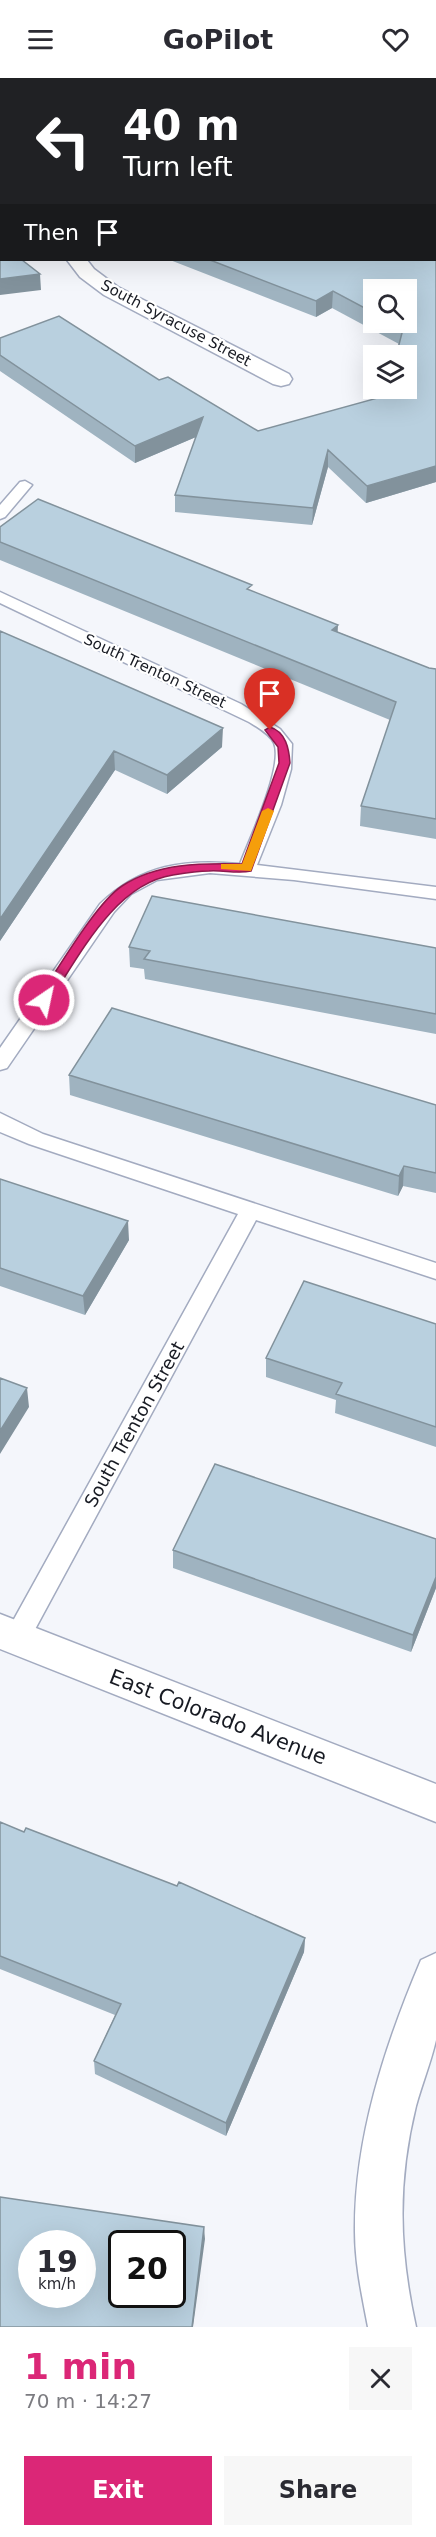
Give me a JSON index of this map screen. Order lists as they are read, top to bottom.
{
  "streets": {
    "street": ["South Syracuse Street", "East Colorado Avenue"],
    "lane": ["South Trenton Street"]
  },
  "crossings": [
    ["South Trenton Street", "East Colorado Avenue"]
  ],
  "page": {
    "header": "GoPilot",
    "turn": ["40 m", "Turn left"],
    "then": "Then",
    "speed": "19 km/h",
    "limit": "20",
    "heading": ["1 min", "70 m · 14:27"],
    "buttons": ["Exit", "Share"]
  }
}
